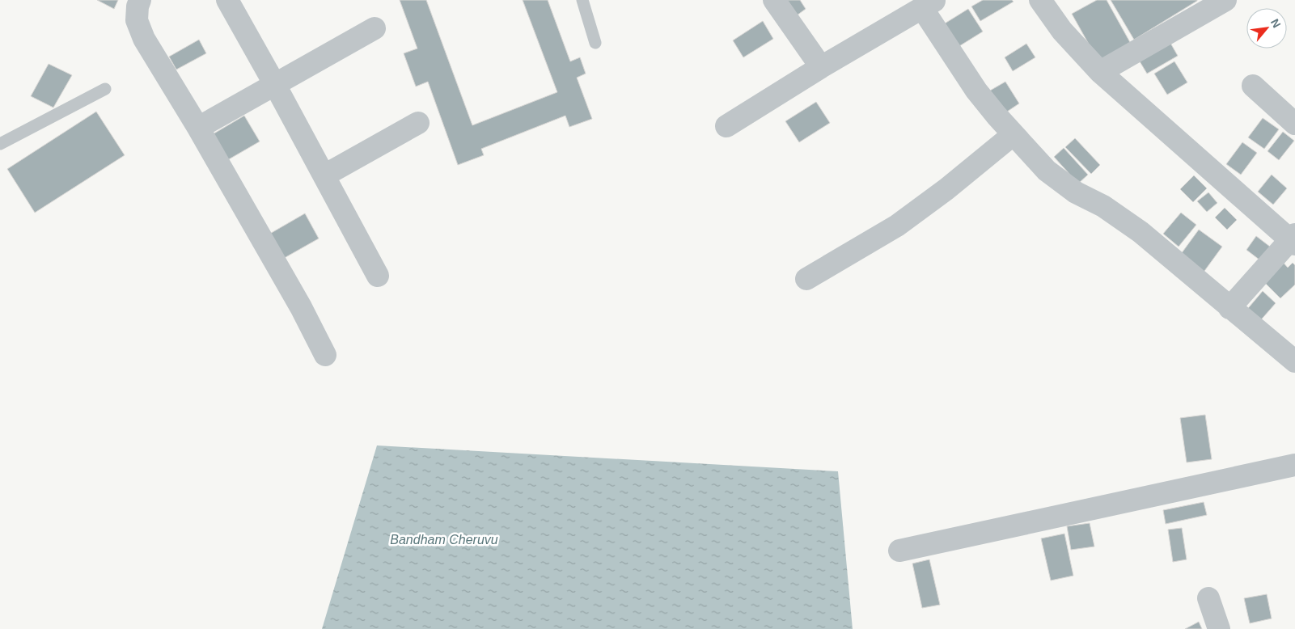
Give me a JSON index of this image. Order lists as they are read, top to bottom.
{
  "water": ["Bandham Cheruvu"],
  "north": "top right"
}
